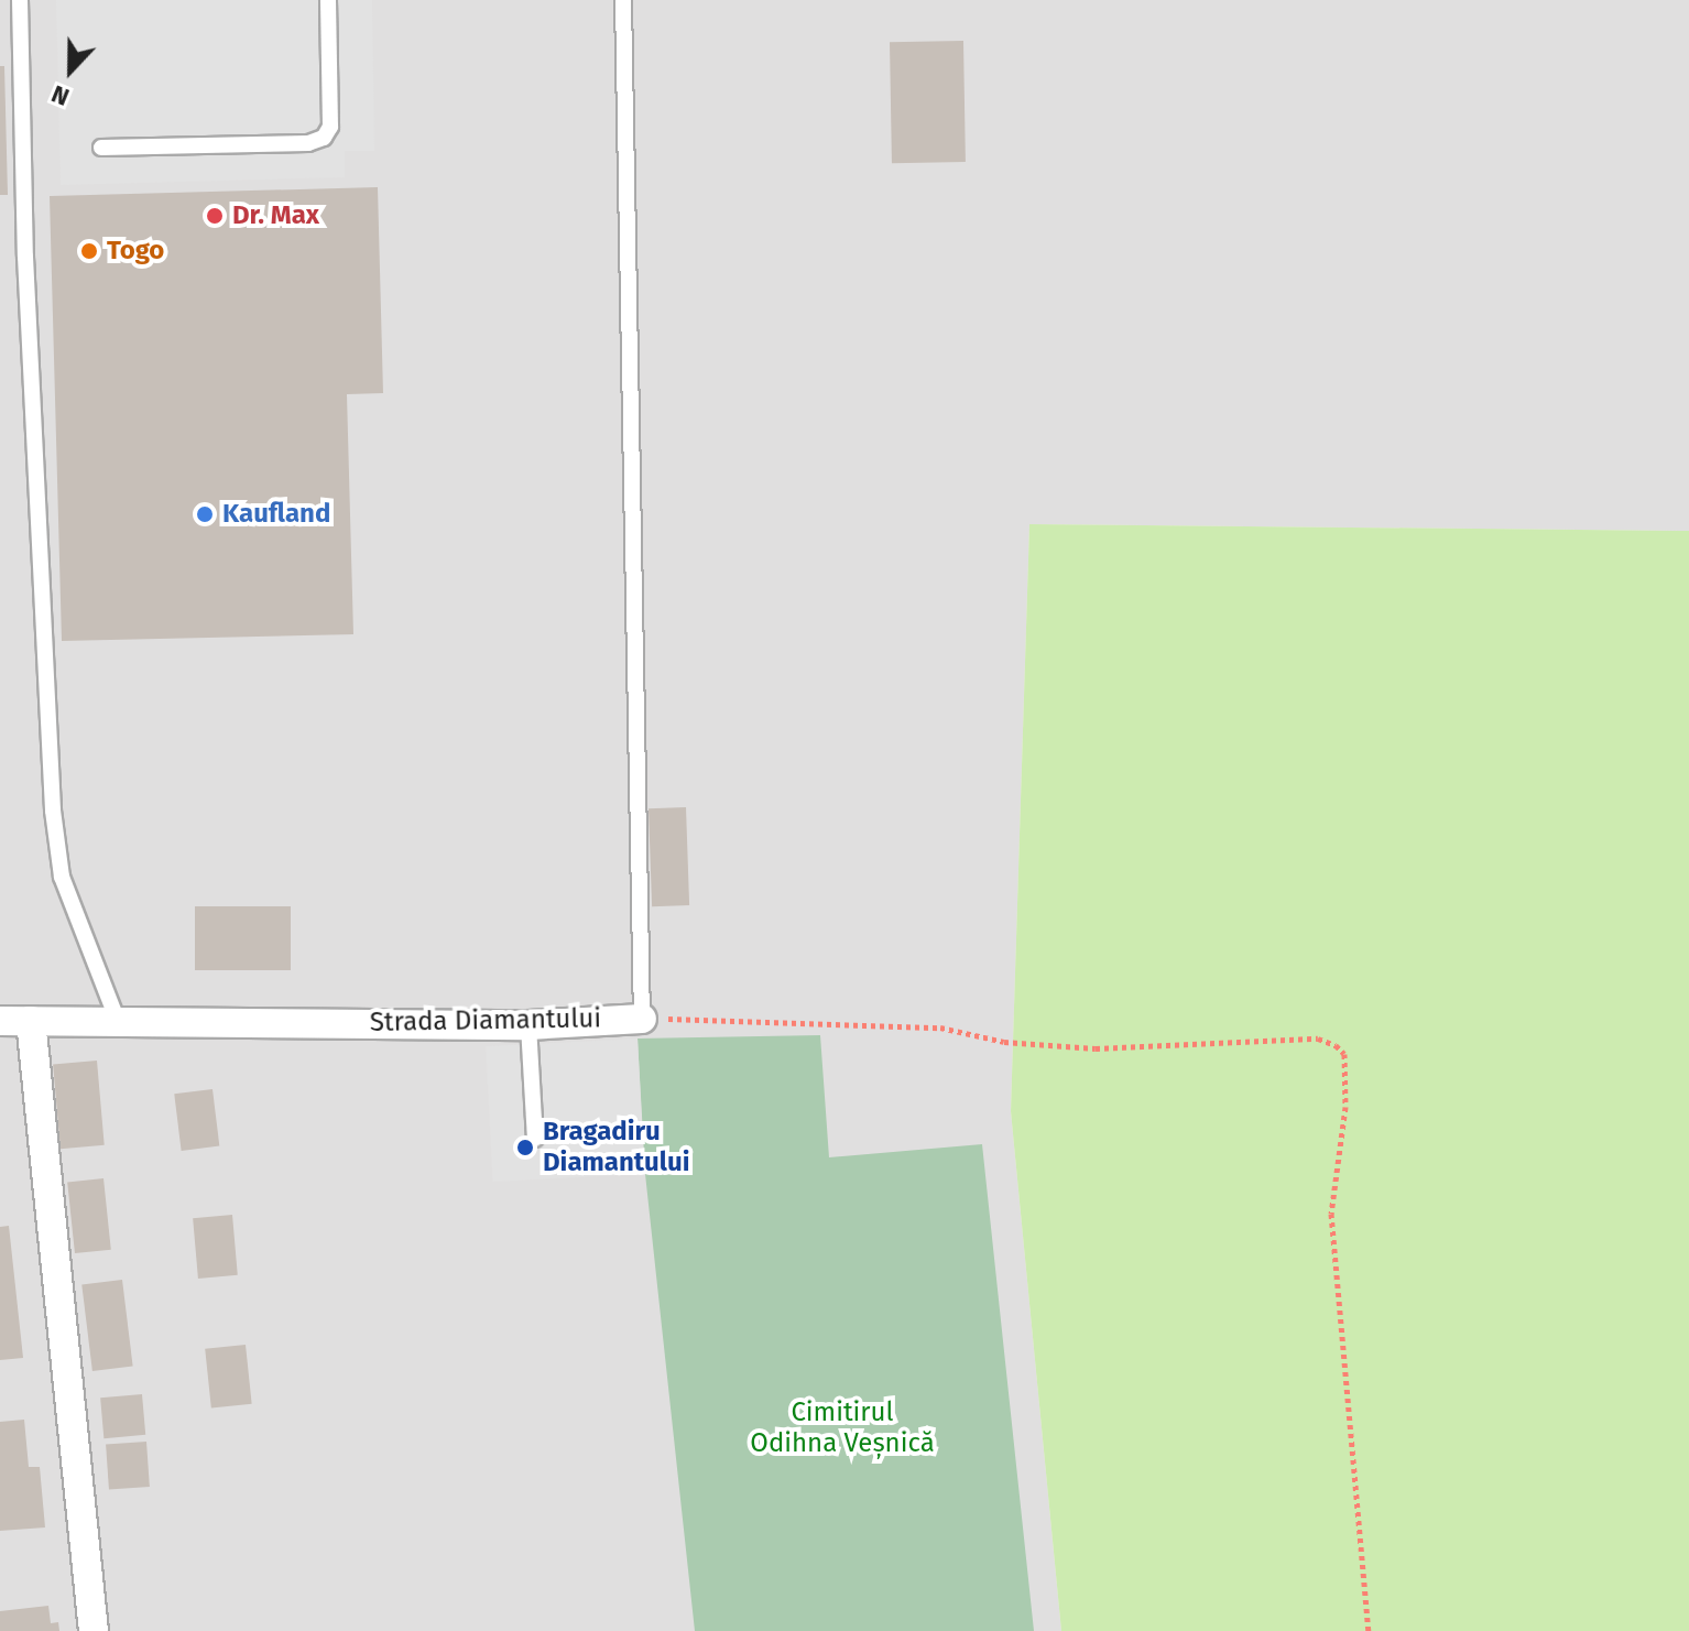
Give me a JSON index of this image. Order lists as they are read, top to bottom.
{
  "streets": {
    "street": ["Strada Diamantului"]
  },
  "parks": ["Cimitirul Odihna Veșnică"],
  "places": [
    "Dr. Max",
    "Togo",
    "Kaufland",
    "Bragadiru Diamantului"
  ],
  "north": "bottom"
}
